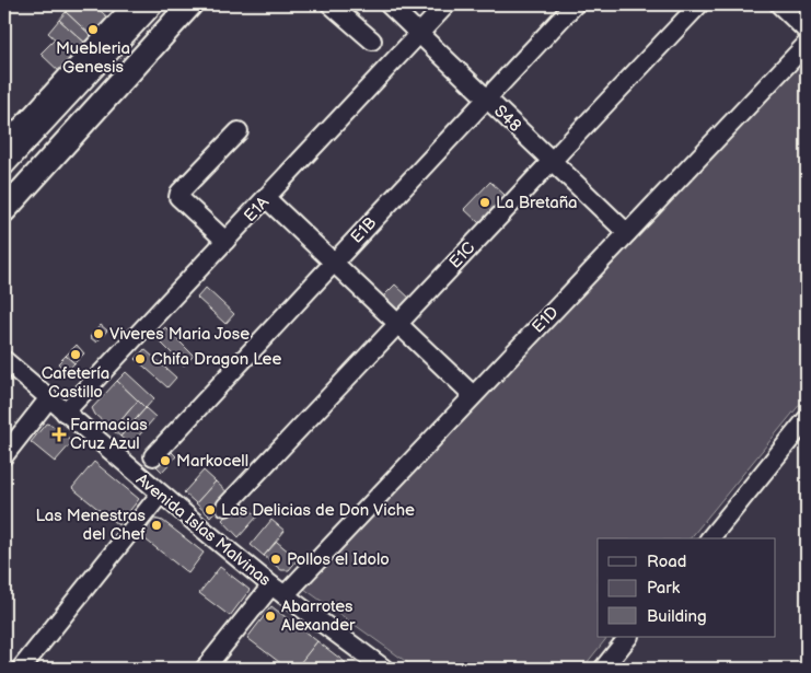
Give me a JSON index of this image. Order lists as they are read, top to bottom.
{
  "streets": {
    "street": [
      "S48",
      "E1A",
      "E1B",
      "E1C",
      "E1D",
      "Avenida Islas Malvinas"
    ]
  },
  "crossings": [
    ["S48", "E1A"],
    ["S48", "E1B"],
    ["S48", "E1C"],
    ["S48", "E1D"],
    ["E1A", "Avenida Islas Malvinas"],
    ["E1D", "Avenida Islas Malvinas"]
  ],
  "places": {
    "other": [
      "Muebleria Genesis",
      "La Bretaña",
      "Viveres Maria Jose",
      "Cafetería Castillo",
      "Chifa Dragon Lee",
      "Markocell",
      "Las Delicias de Don Viche",
      "Las Menestras del Chef",
      "Pollos el Idolo",
      "Abarrotes Alexander"
    ],
    "health": ["Farmacias Cruz Azul"]
  },
  "legend": ["Road", "Park", "Building"]
}
